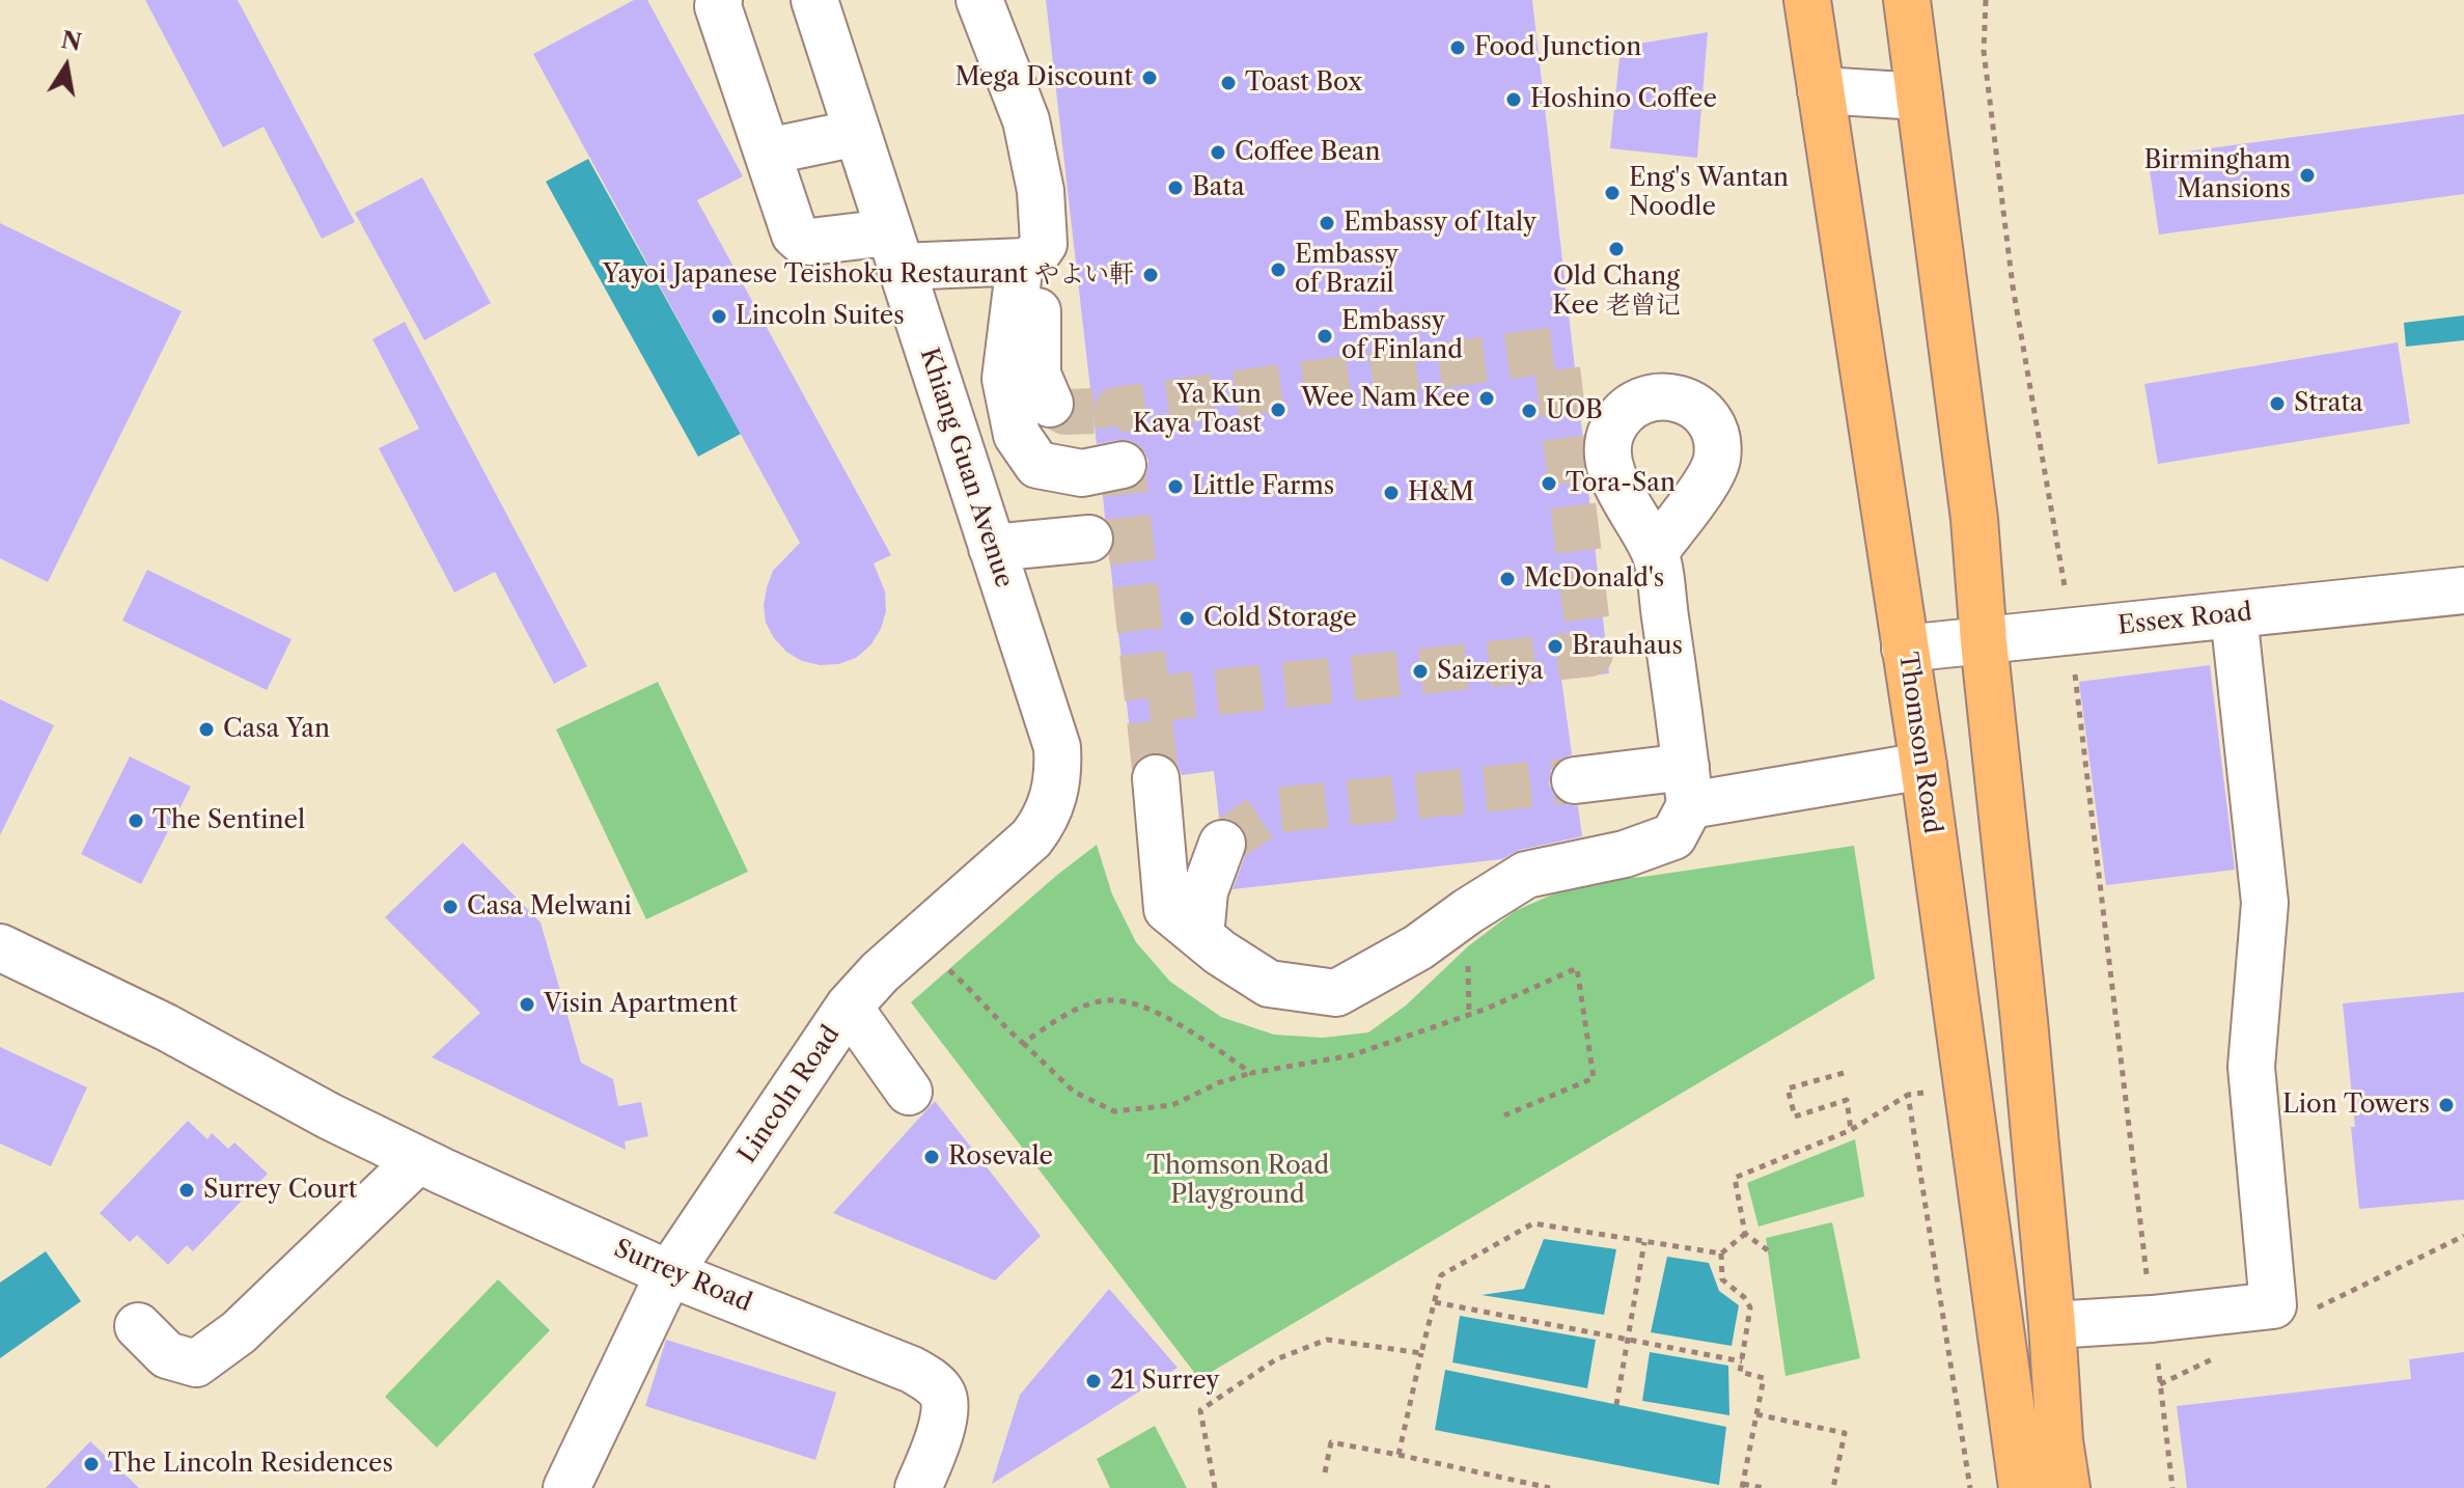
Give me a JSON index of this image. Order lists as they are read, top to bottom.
{
  "streets": {
    "main road": ["Thomson Road"],
    "street": [
      "Khiang Guan Avenue",
      "Essex Road",
      "Lincoln Road",
      "Surrey Road"
    ]
  },
  "crossings": [
    ["Khiang Guan Avenue", "Lincoln Road"],
    ["Essex Road", "Thomson Road"],
    ["Lincoln Road", "Surrey Road"]
  ],
  "parks": ["Thomson Road Playground"],
  "places": [
    "Food Junction",
    "Mega Discount",
    "Toast Box",
    "Hoshino Coffee",
    "Coffee Bean",
    "Birmingham Mansions",
    "Bata",
    "Eng's Wantan Noodle",
    "Embassy of Italy",
    "Old Chang Kee 老曾记",
    "Embassy of Brazil",
    "Yayoi Japanese Teishoku Restaurant やよい軒",
    "Lincoln Suites",
    "Embassy of Finland",
    "Wee Nam Kee",
    "Strata",
    "Ya Kun Kaya Toast",
    "UOB",
    "Tora-San",
    "Little Farms",
    "H&M",
    "McDonald's",
    "Cold Storage",
    "Brauhaus",
    "Saizeriya",
    "Casa Yan",
    "The Sentinel",
    "Casa Melwani",
    "Visin Apartment",
    "Lion Towers",
    "Rosevale",
    "Surrey Court",
    "21 Surrey",
    "The Lincoln Residences"
  ],
  "north": "top"
}
